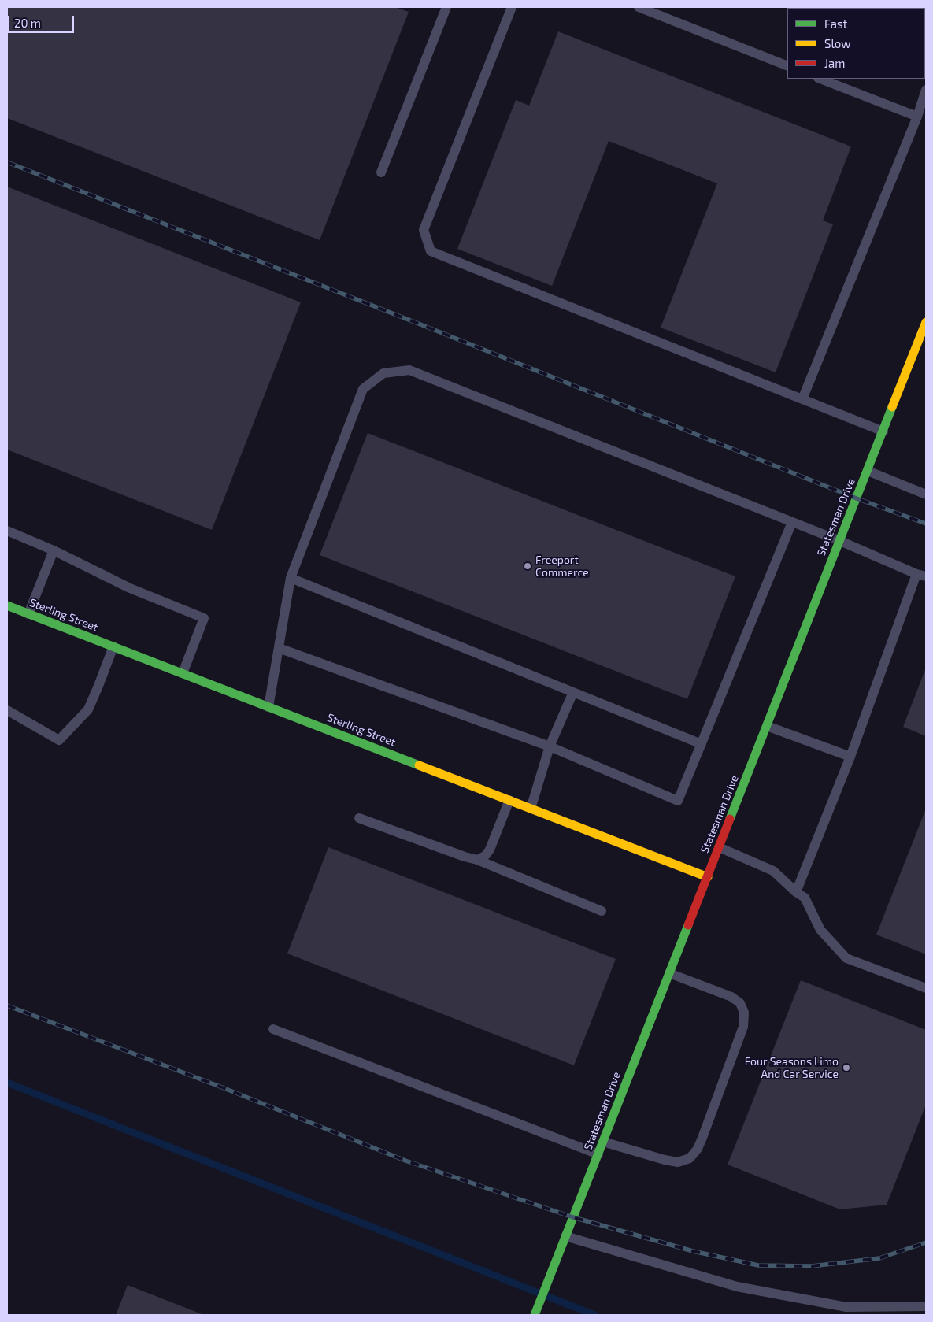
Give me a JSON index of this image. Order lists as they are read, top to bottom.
{
  "streets": {
    "street": ["Statesman Drive", "Sterling Street"]
  },
  "crossings": [
    ["Statesman Drive", "Sterling Street"]
  ],
  "places": ["Freeport Commerce", "Four Seasons Limo And Car Service"],
  "legend": ["Fast", "Slow", "Jam"],
  "scale_bar": "20 m"
}
